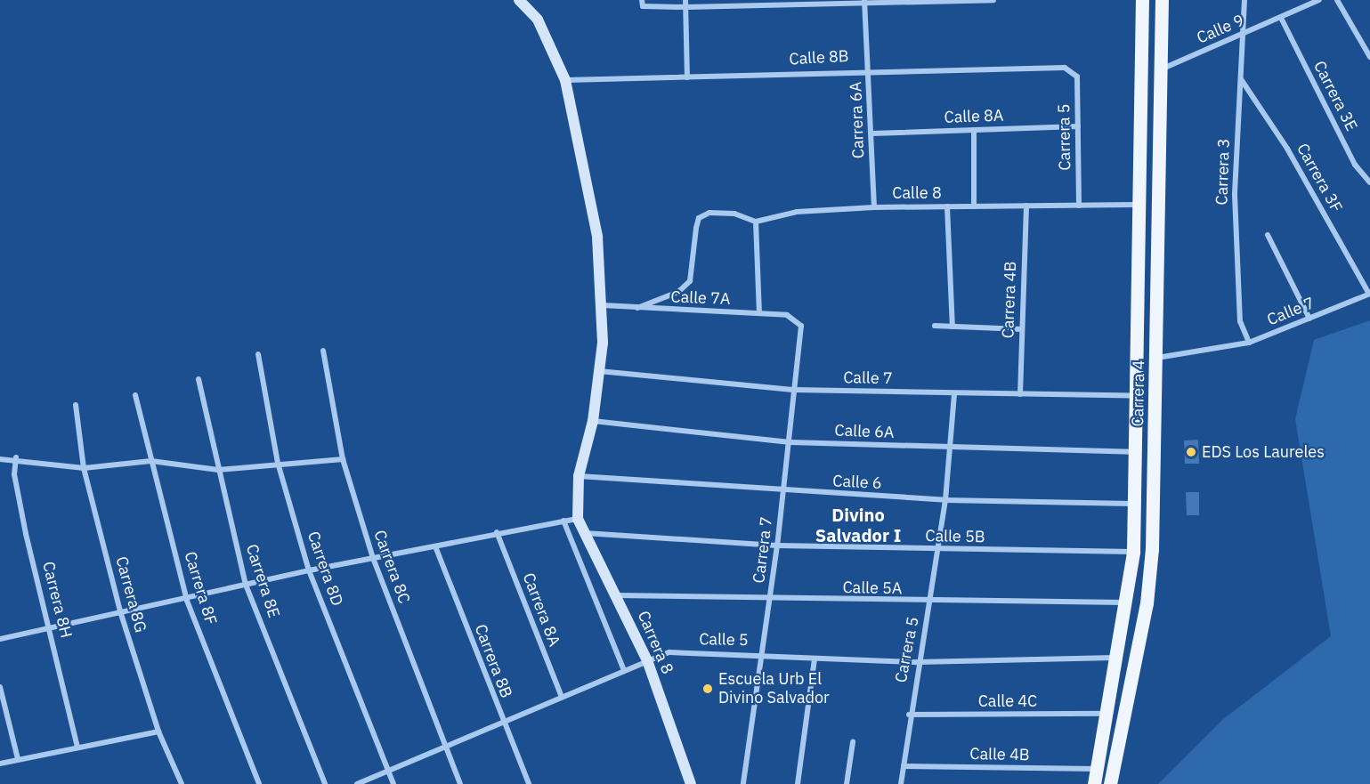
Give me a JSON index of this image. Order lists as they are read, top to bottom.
{
  "streets": {
    "main road": ["Carrera 4"],
    "street": [
      "Calle 9",
      "Calle 8B",
      "Carrera 3E",
      "Calle 8A",
      "Carrera 6A",
      "Carrera 5",
      "Carrera 3",
      "Carrera 3F",
      "Calle 8",
      "Calle 7A",
      "Carrera 4B",
      "Calle 7",
      "Calle 6A",
      "Calle 6",
      "Calle 5B",
      "Carrera 7",
      "Carrera 8C",
      "Carrera 8D",
      "Carrera 8E",
      "Carrera 8F",
      "Calle 5A",
      "Carrera 8G",
      "Carrera 8H",
      "Carrera 8A",
      "Calle 5",
      "Carrera 8",
      "Carrera 8B",
      "Calle 4C",
      "Calle 4B"
    ]
  },
  "crossings": [
    ["Calle 9", "Carrera 3E"],
    ["Calle 9", "Carrera 3"],
    ["Calle 9", "Carrera 4"],
    ["Calle 8B", "Carrera 6A"],
    ["Calle 8B", "Carrera 5"],
    ["Calle 8A", "Carrera 6A"],
    ["Calle 8A", "Carrera 5"],
    ["Carrera 6A", "Calle 8"],
    ["Carrera 5", "Calle 8"],
    ["Carrera 5", "Calle 7"],
    ["Carrera 5", "Calle 6A"],
    ["Carrera 5", "Calle 6"],
    ["Carrera 5", "Calle 5B"],
    ["Carrera 5", "Calle 5A"],
    ["Carrera 5", "Calle 5"],
    ["Carrera 5", "Calle 4C"],
    ["Carrera 5", "Calle 4B"],
    ["Carrera 3", "Carrera 3F"],
    ["Carrera 3", "Calle 7"],
    ["Carrera 3F", "Calle 7"],
    ["Calle 8", "Carrera 4B"],
    ["Calle 8", "Carrera 4"],
    ["Calle 7A", "Carrera 7"],
    ["Carrera 4B", "Calle 7"],
    ["Calle 7", "Carrera 4"],
    ["Calle 7", "Carrera 7"],
    ["Carrera 4", "Calle 6A"],
    ["Carrera 4", "Calle 6"],
    ["Carrera 4", "Calle 5B"],
    ["Carrera 4", "Calle 5A"],
    ["Carrera 4", "Calle 5"],
    ["Carrera 4", "Calle 4C"],
    ["Carrera 4", "Calle 4B"],
    ["Calle 6A", "Carrera 7"],
    ["Calle 6", "Carrera 7"],
    ["Calle 5B", "Carrera 7"],
    ["Calle 5B", "Carrera 8"],
    ["Carrera 7", "Calle 5A"],
    ["Carrera 7", "Calle 5"],
    ["Carrera 8C", "Calle 5"],
    ["Carrera 8D", "Calle 5"],
    ["Calle 5A", "Carrera 8"],
    ["Carrera 8A", "Calle 5"],
    ["Calle 5", "Carrera 8"],
    ["Calle 5", "Carrera 8B"]
  ],
  "districts": ["Divino Salvador I"],
  "places": ["EDS Los Laureles", "Escuela Urb El Divino Salvador"]
}
